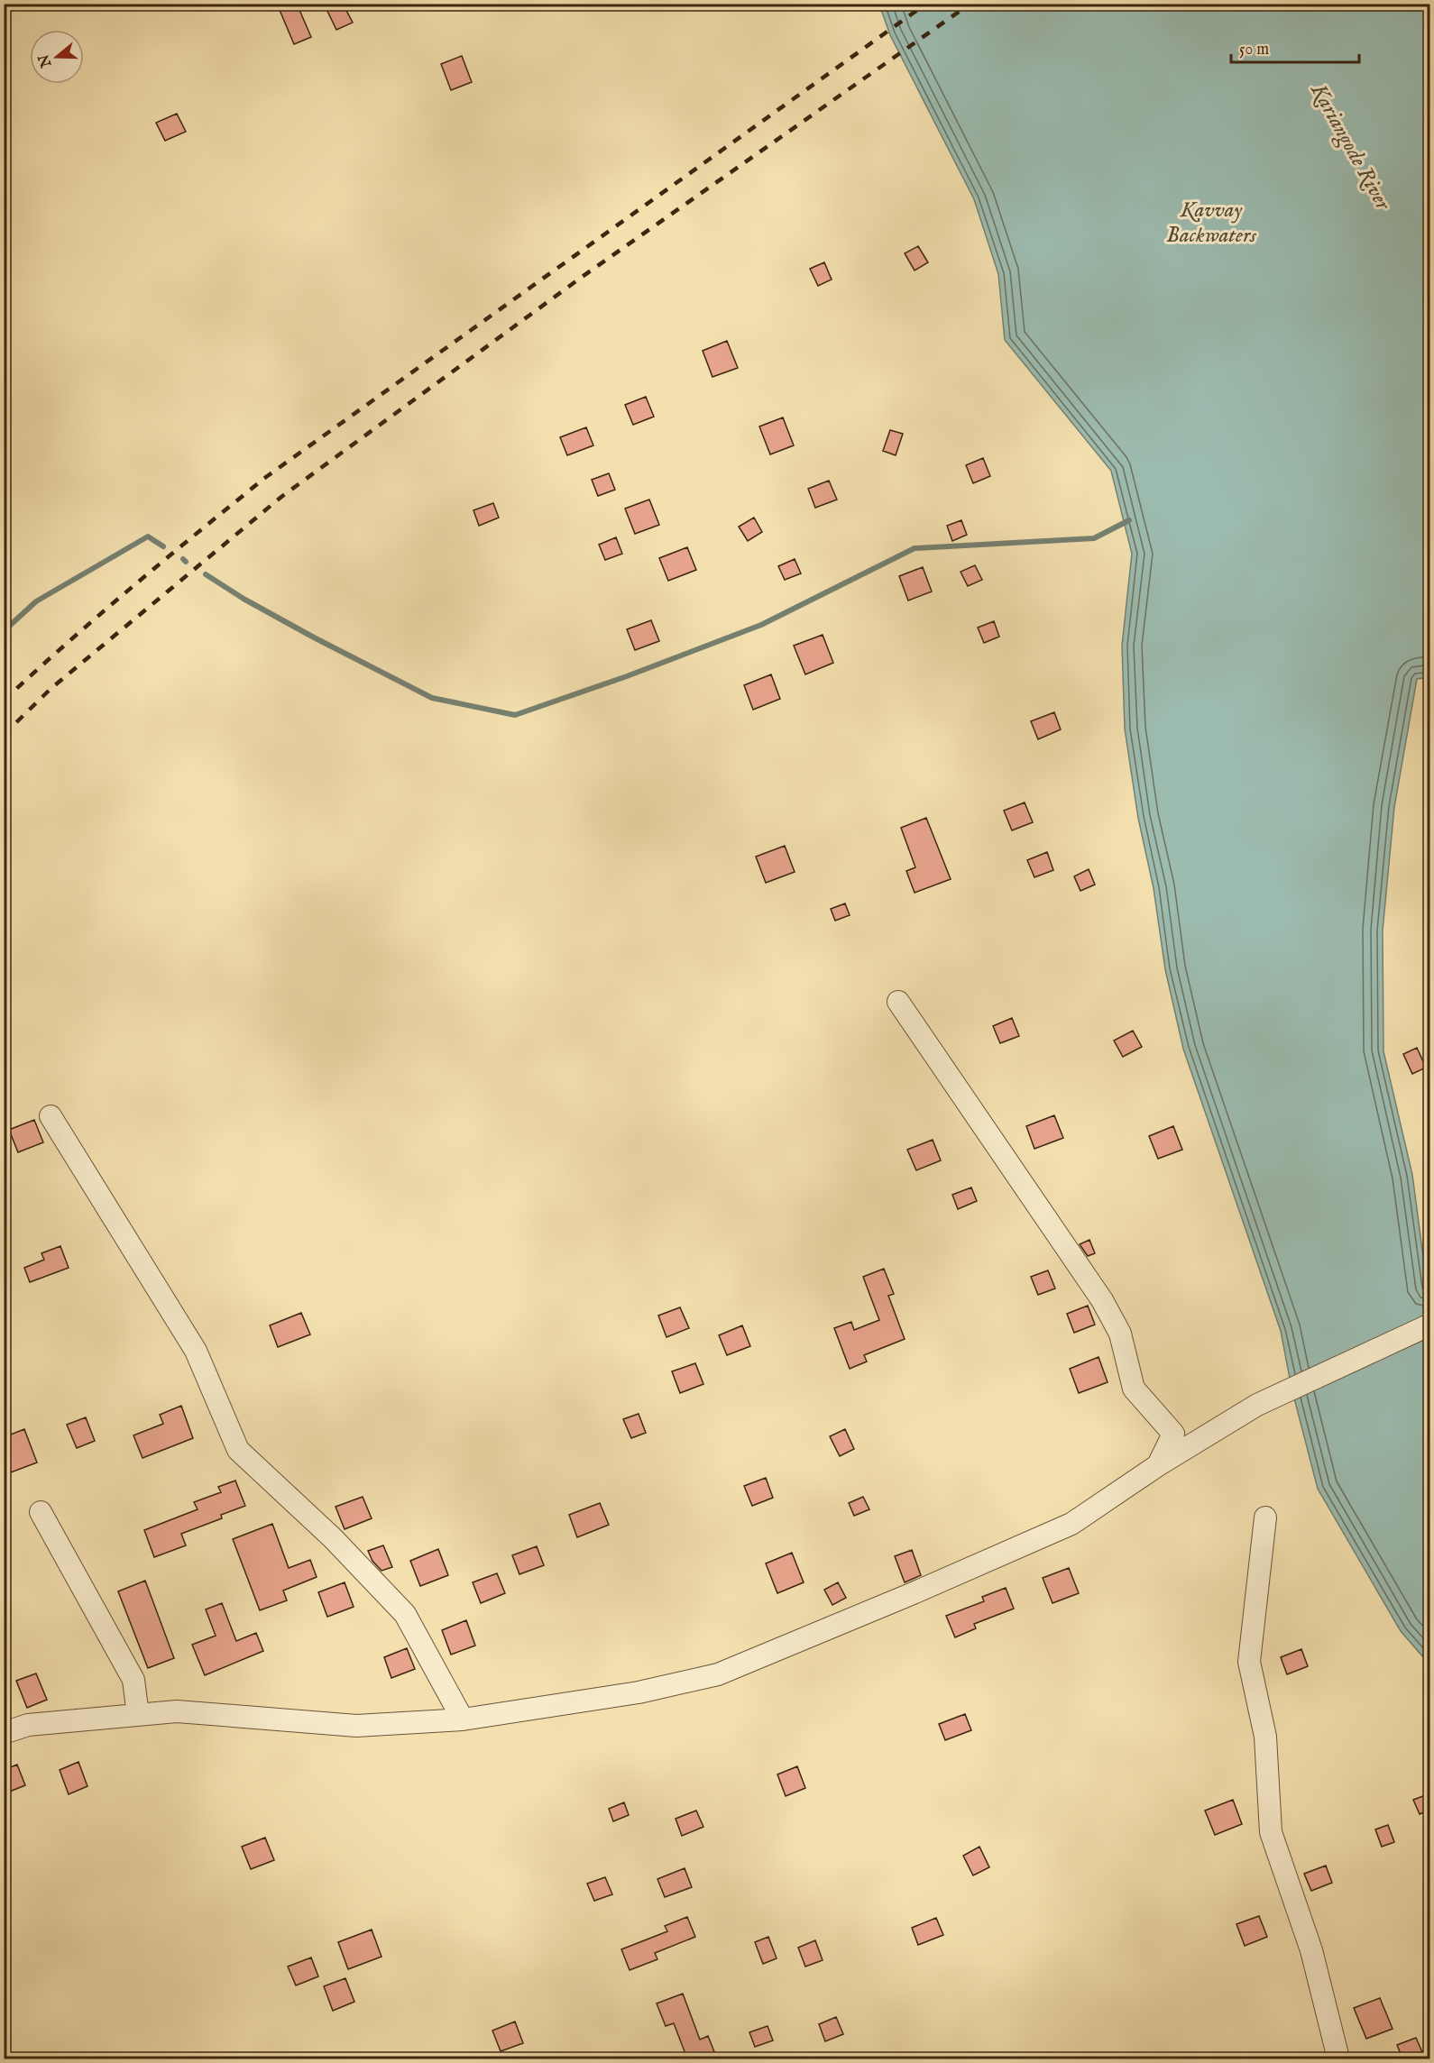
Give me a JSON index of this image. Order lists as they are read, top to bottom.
{
  "water": ["Kariangode River", "Kavvay Backwaters"],
  "scale_bar": "50 m",
  "north": "left"
}
